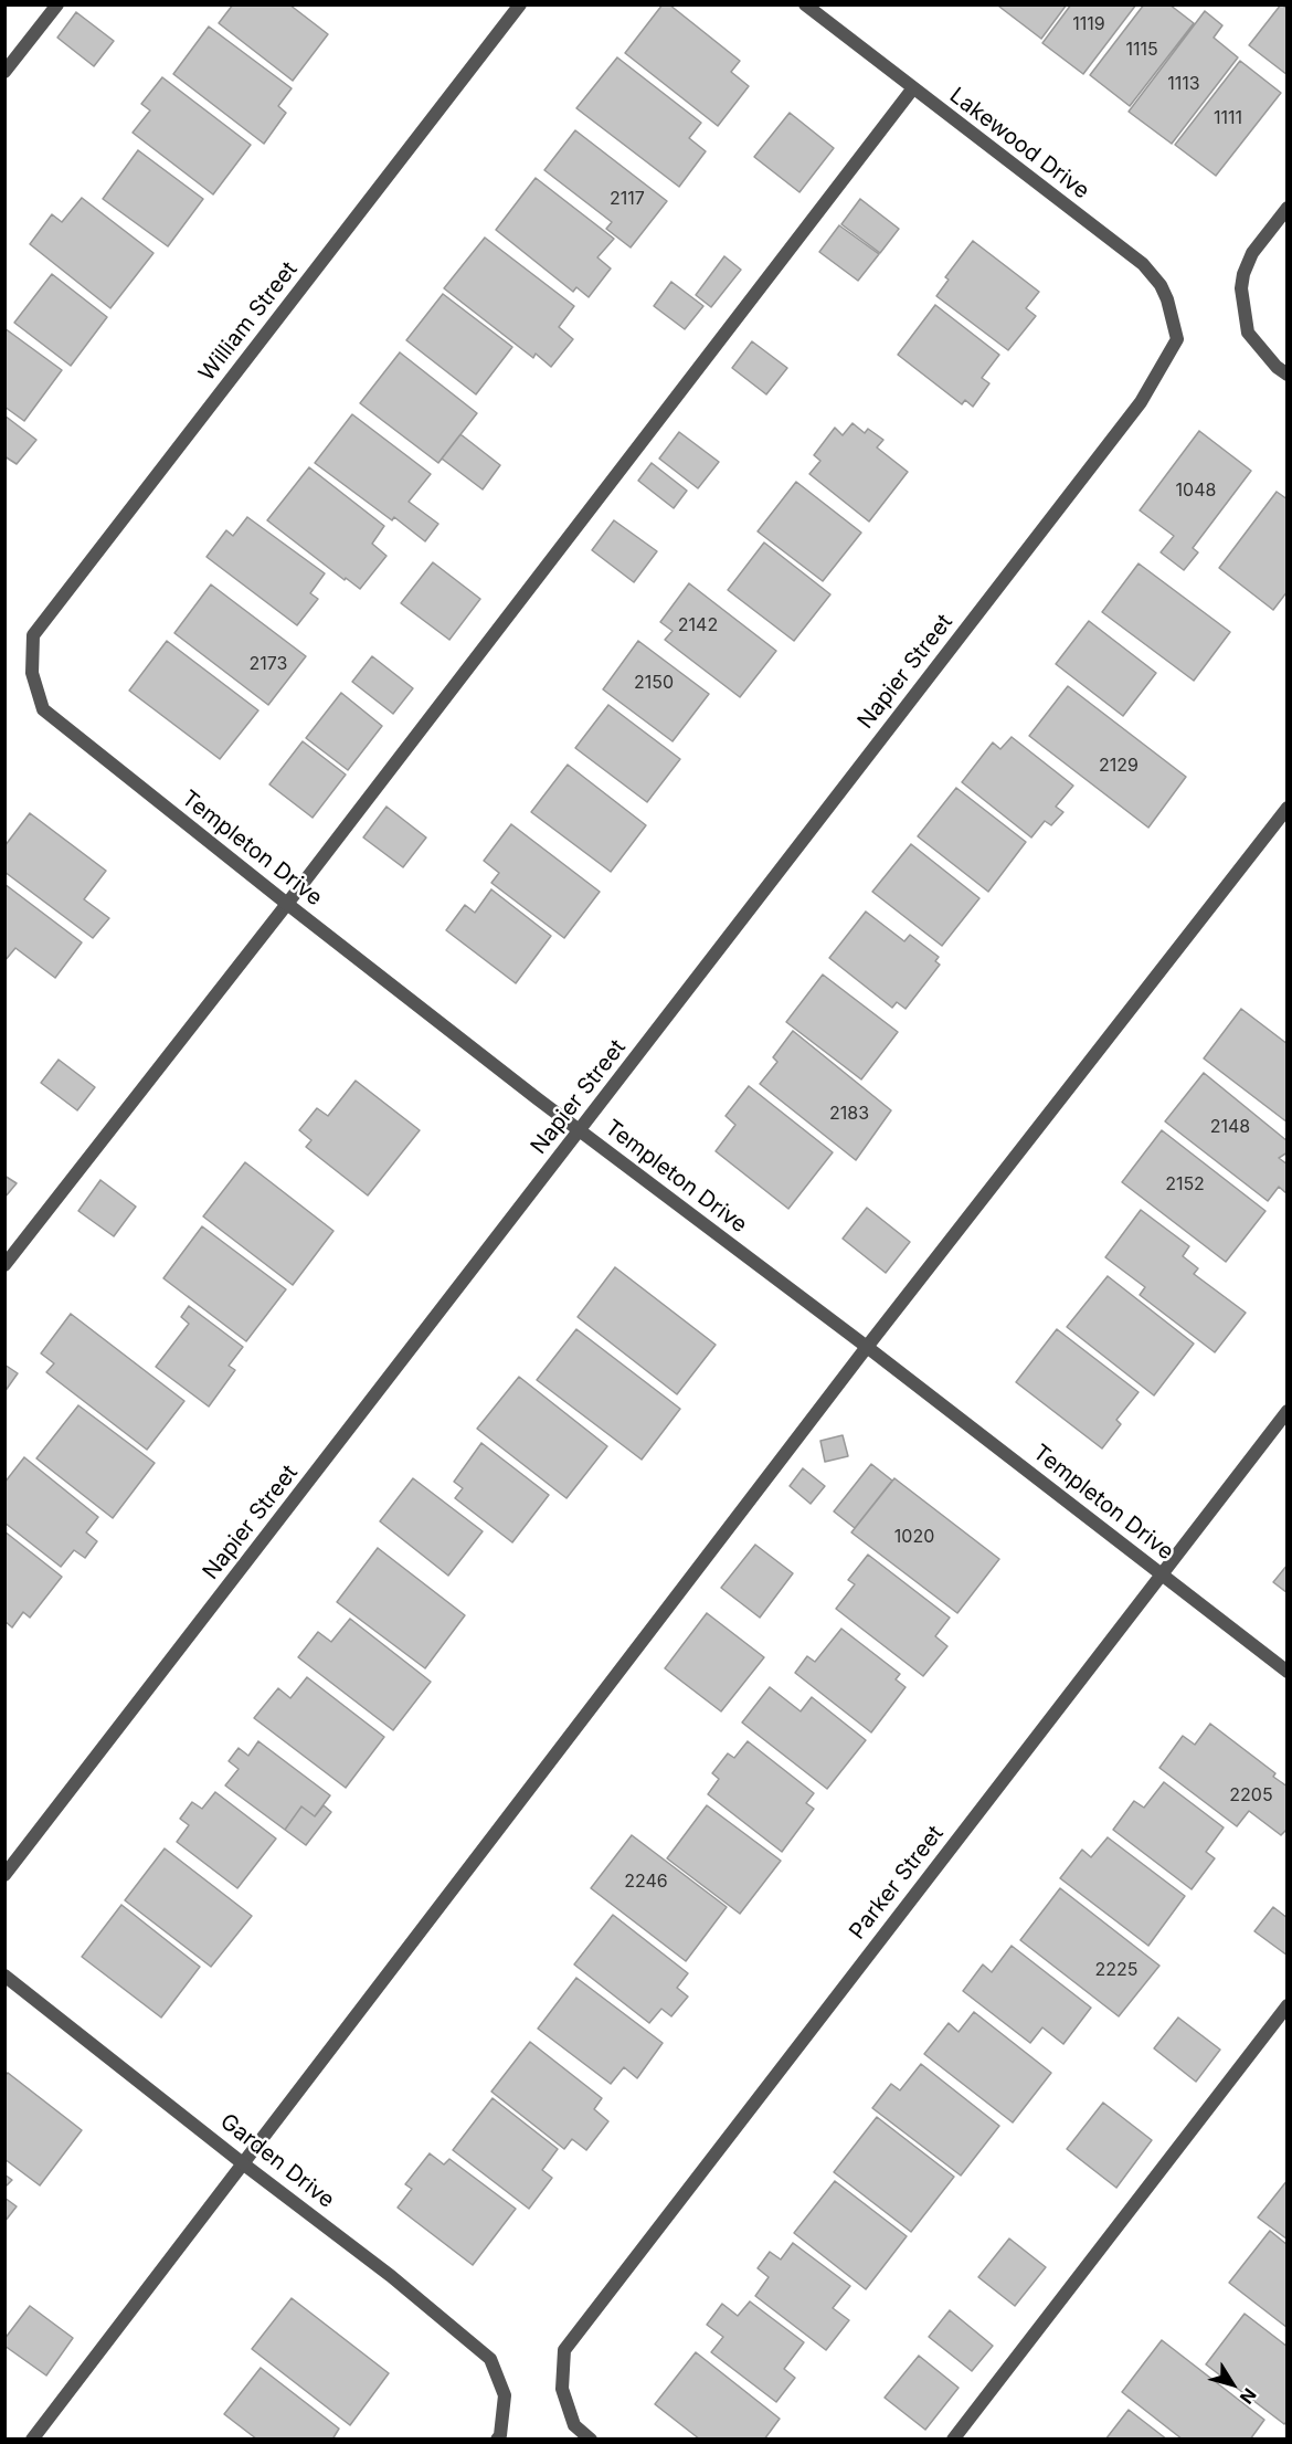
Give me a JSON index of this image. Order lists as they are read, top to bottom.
{
  "streets": {
    "street": [
      "Lakewood Drive",
      "William Street",
      "Napier Street",
      "Templeton Drive",
      "Parker Street",
      "Garden Drive"
    ]
  },
  "crossings": [
    ["Lakewood Drive", "Napier Street"],
    ["William Street", "Templeton Drive"],
    ["Napier Street", "Templeton Drive"],
    ["Templeton Drive", "Parker Street"]
  ],
  "house_numbers": [
    "1119",
    "1115",
    "1113",
    "1111",
    "2117",
    "1048",
    "2142",
    "2173",
    "2150",
    "2129",
    "2183",
    "2148",
    "2152",
    "1020",
    "2205",
    "2246",
    "2225"
  ],
  "north": "bottom right"
}
